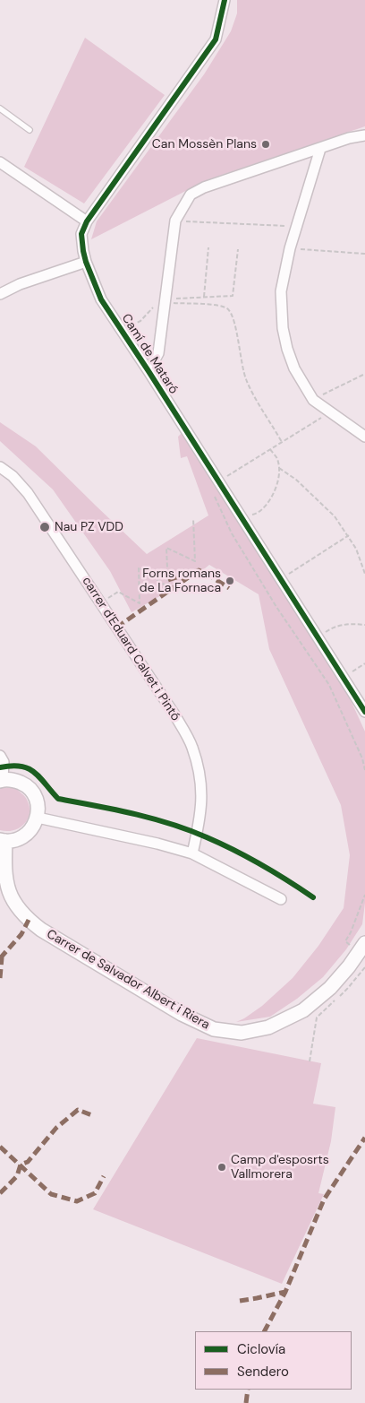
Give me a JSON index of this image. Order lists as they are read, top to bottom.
{
  "streets": {
    "street": ["Camí de Mataró", "carrer d'Eduard Calvet i Pintó", "Carrer de Salvador Albert i Riera"]
  },
  "places": [
    "Can Mossèn Plans",
    "Nau PZ VDD",
    "Forns romans de La Fornaca",
    "Camp d'esposrts Vallmorera"
  ],
  "legend": ["Ciclovía", "Sendero"]
}
